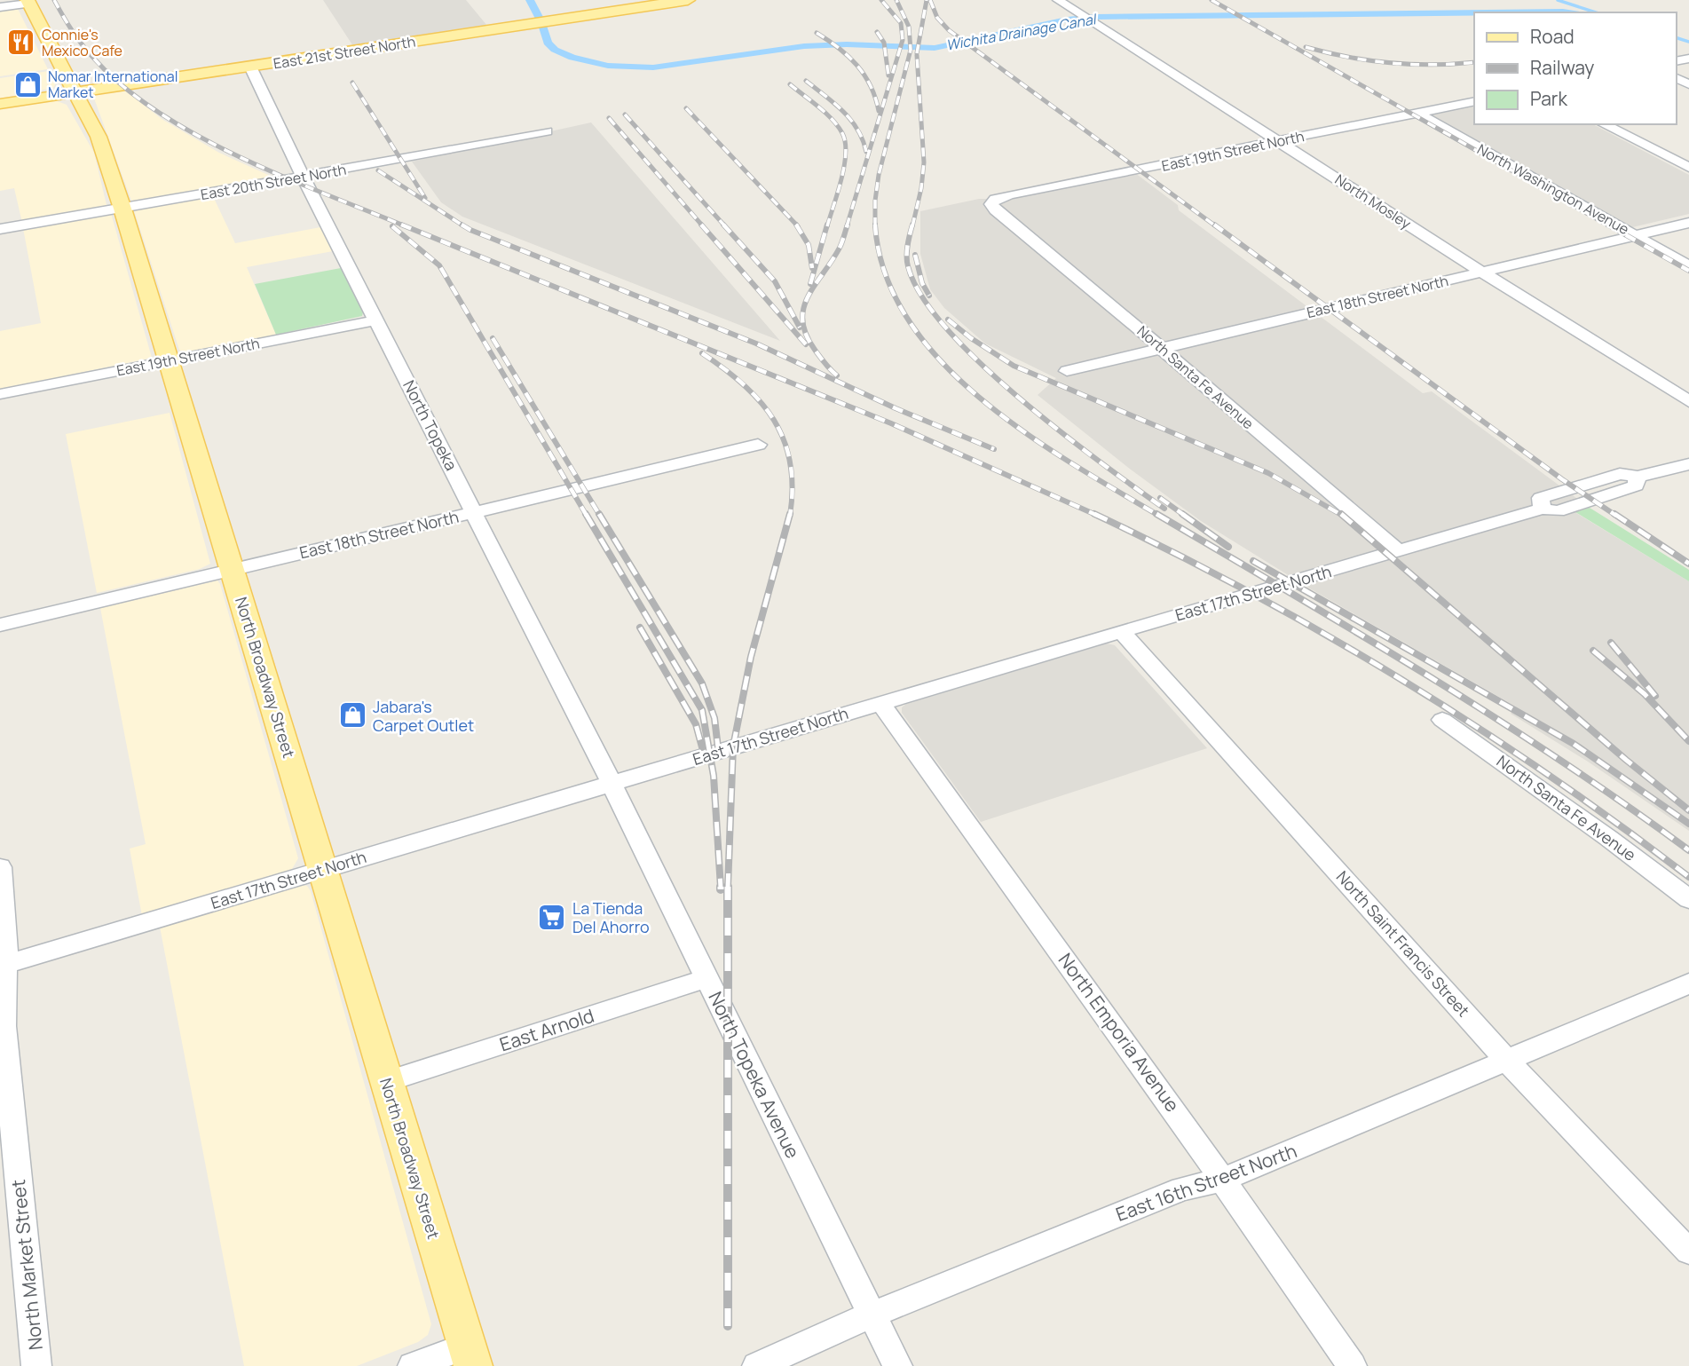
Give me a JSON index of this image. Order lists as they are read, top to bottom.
{
  "streets": {
    "main road": ["East 21st Street North", "North Broadway Street"],
    "street": [
      "East 19th Street North",
      "East 20th Street North",
      "North Washington Avenue",
      "North Mosley",
      "East 18th Street North",
      "North Santa Fe Avenue",
      "North Topeka",
      "East 17th Street North",
      "North Saint Francis Street",
      "East Arnold",
      "North Emporia Avenue",
      "North Topeka Avenue",
      "East 16th Street North",
      "North Market Street"
    ]
  },
  "crossings": [
    ["East 21st Street North", "North Topeka"],
    ["East 21st Street North", "North Broadway Street"],
    ["East 19th Street North", "North Washington Avenue"],
    ["East 19th Street North", "North Mosley"],
    ["East 19th Street North", "North Santa Fe Avenue"],
    ["East 19th Street North", "North Topeka"],
    ["East 19th Street North", "North Broadway Street"],
    ["East 20th Street North", "North Topeka"],
    ["East 20th Street North", "North Broadway Street"],
    ["North Washington Avenue", "East 18th Street North"],
    ["North Mosley", "East 18th Street North"],
    ["East 18th Street North", "North Santa Fe Avenue"],
    ["East 18th Street North", "North Topeka"],
    ["East 18th Street North", "North Broadway Street"],
    ["North Santa Fe Avenue", "East 17th Street North"],
    ["North Topeka", "East 17th Street North"],
    ["North Topeka", "North Topeka Avenue"],
    ["East 17th Street North", "North Broadway Street"],
    ["East 17th Street North", "North Saint Francis Street"],
    ["East 17th Street North", "North Emporia Avenue"],
    ["East 17th Street North", "North Topeka Avenue"],
    ["East 17th Street North", "North Market Street"],
    ["North Broadway Street", "East Arnold"],
    ["North Saint Francis Street", "East 16th Street North"],
    ["East Arnold", "North Topeka Avenue"],
    ["North Emporia Avenue", "East 16th Street North"],
    ["North Topeka Avenue", "East 16th Street North"]
  ],
  "water": ["Wichita Drainage Canal"],
  "places": {
    "restaurant": ["Connie's Mexico Cafe"],
    "shop": ["Nomar International Market", "Jabara's Carpet Outlet"],
    "supermarket": ["La Tienda Del Ahorro"]
  },
  "legend": ["Road", "Railway", "Park"]
}
